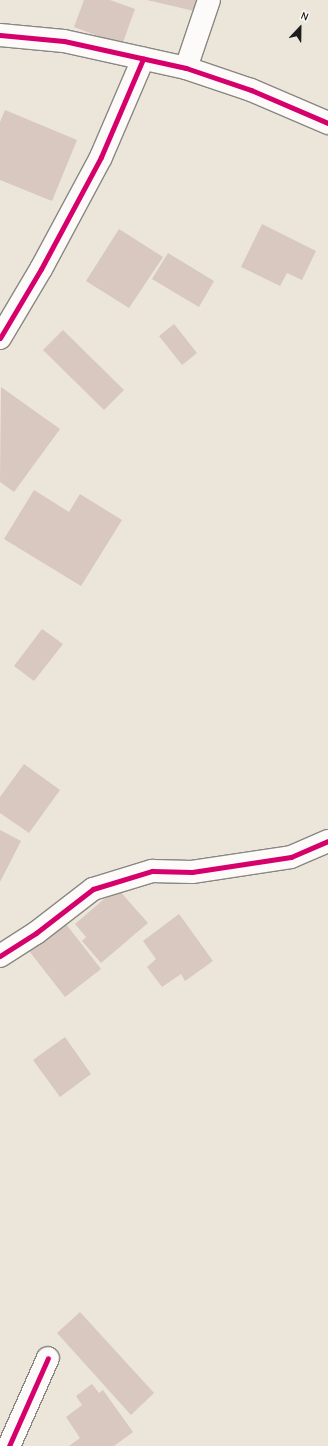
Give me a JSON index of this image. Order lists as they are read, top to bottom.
{
  "north": "top"
}
